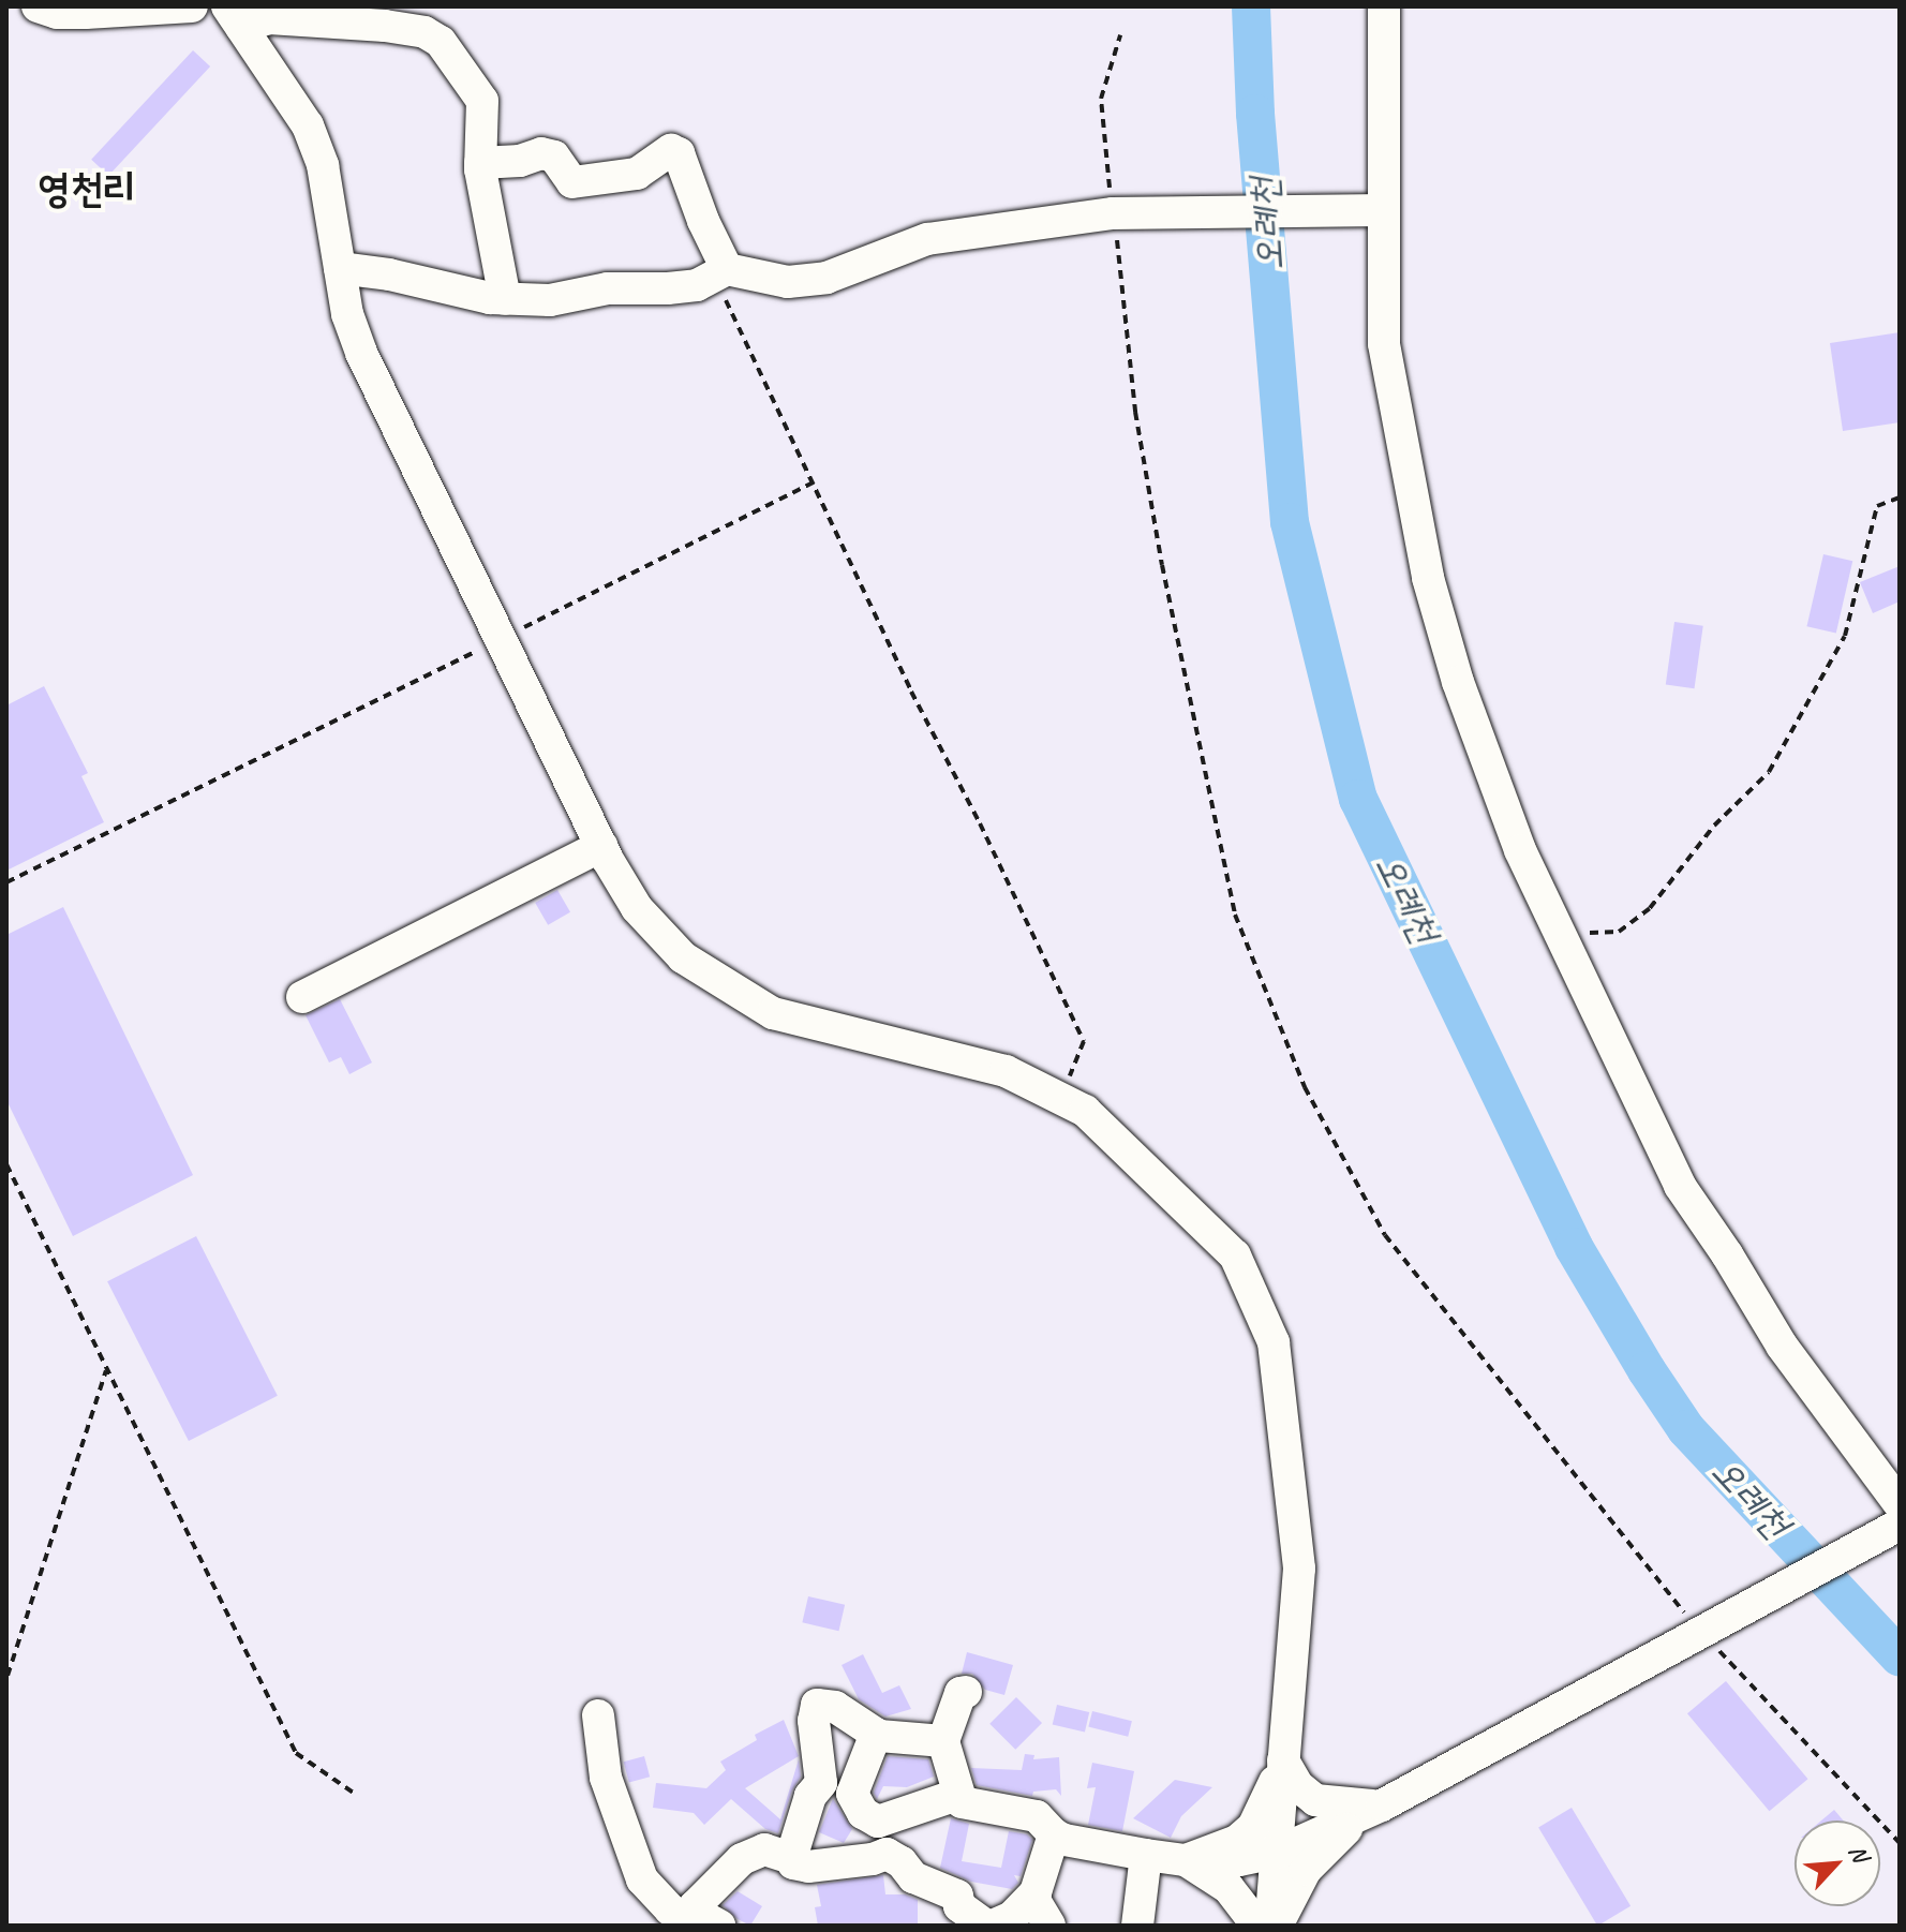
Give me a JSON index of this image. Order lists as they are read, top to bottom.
{
  "districts": ["영천리"],
  "water": ["오례천"],
  "north": "top right"
}
